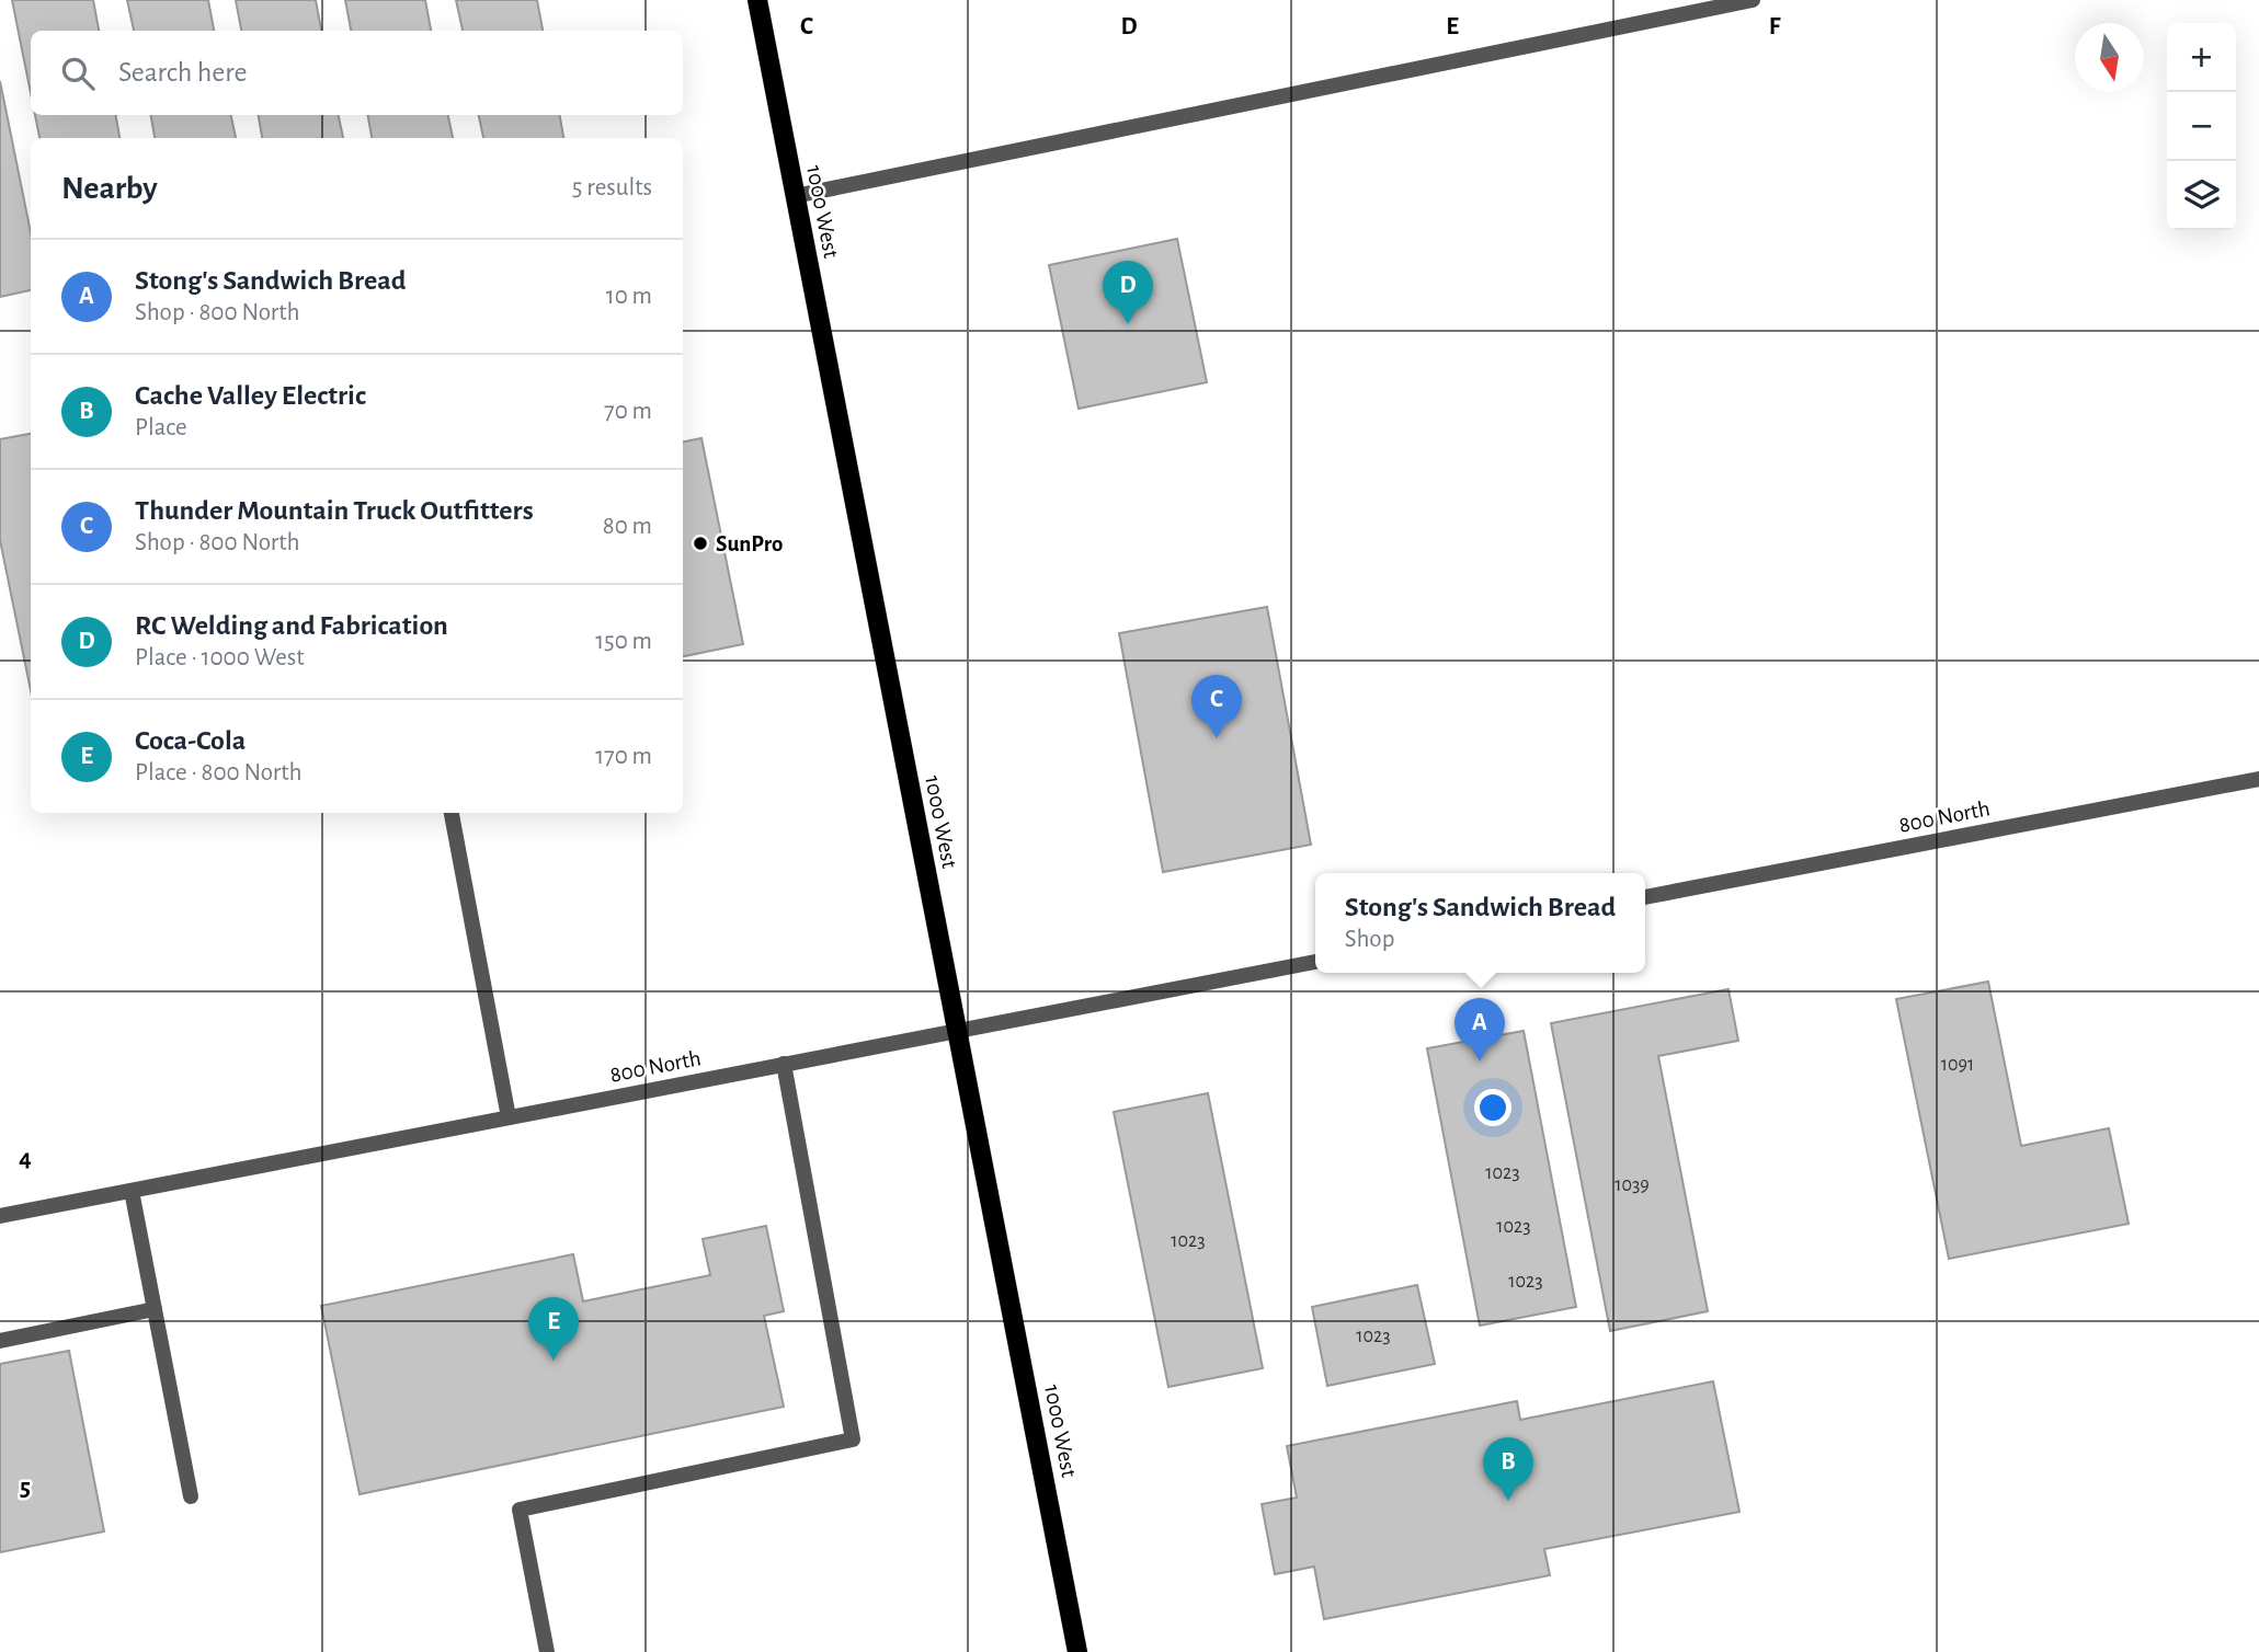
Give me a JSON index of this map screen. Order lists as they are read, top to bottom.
{
  "streets": {
    "main road": ["1000 West"],
    "street": ["800 North"]
  },
  "crossings": [
    ["1000 West", "800 North"]
  ],
  "places": ["SunPro"],
  "house_numbers": [
    "1091",
    "1023",
    "1039",
    "1023",
    "1023",
    "1023",
    "1023"
  ],
  "north": "bottom",
  "page": {
    "map_buttons": ["+", "−"],
    "search": "Search here",
    "heading": ["Nearby", "5 results"],
    "list": [
      {
        "mark": "A",
        "name": "Stong's Sandwich Bread",
        "note": "Shop · 800 North",
        "value": "10 m"
      },
      {
        "mark": "B",
        "name": "Cache Valley Electric",
        "note": "Place",
        "value": "70 m"
      },
      {
        "mark": "C",
        "name": "Thunder Mountain Truck Outfitters",
        "note": "Shop · 800 North",
        "value": "80 m"
      },
      {
        "mark": "D",
        "name": "RC Welding and Fabrication",
        "note": "Place · 1000 West",
        "value": "150 m"
      },
      {
        "mark": "E",
        "name": "Coca-Cola",
        "note": "Place · 800 North",
        "value": "170 m"
      }
    ],
    "pins": [
      "D",
      "C",
      "A",
      "E",
      "B"
    ],
    "popup": ["Stong's Sandwich Bread", "Shop"]
  },
  "grid": {
    "columns": [
      "C",
      "D",
      "E",
      "F"
    ],
    "rows": ["4", "5"]
  }
}
